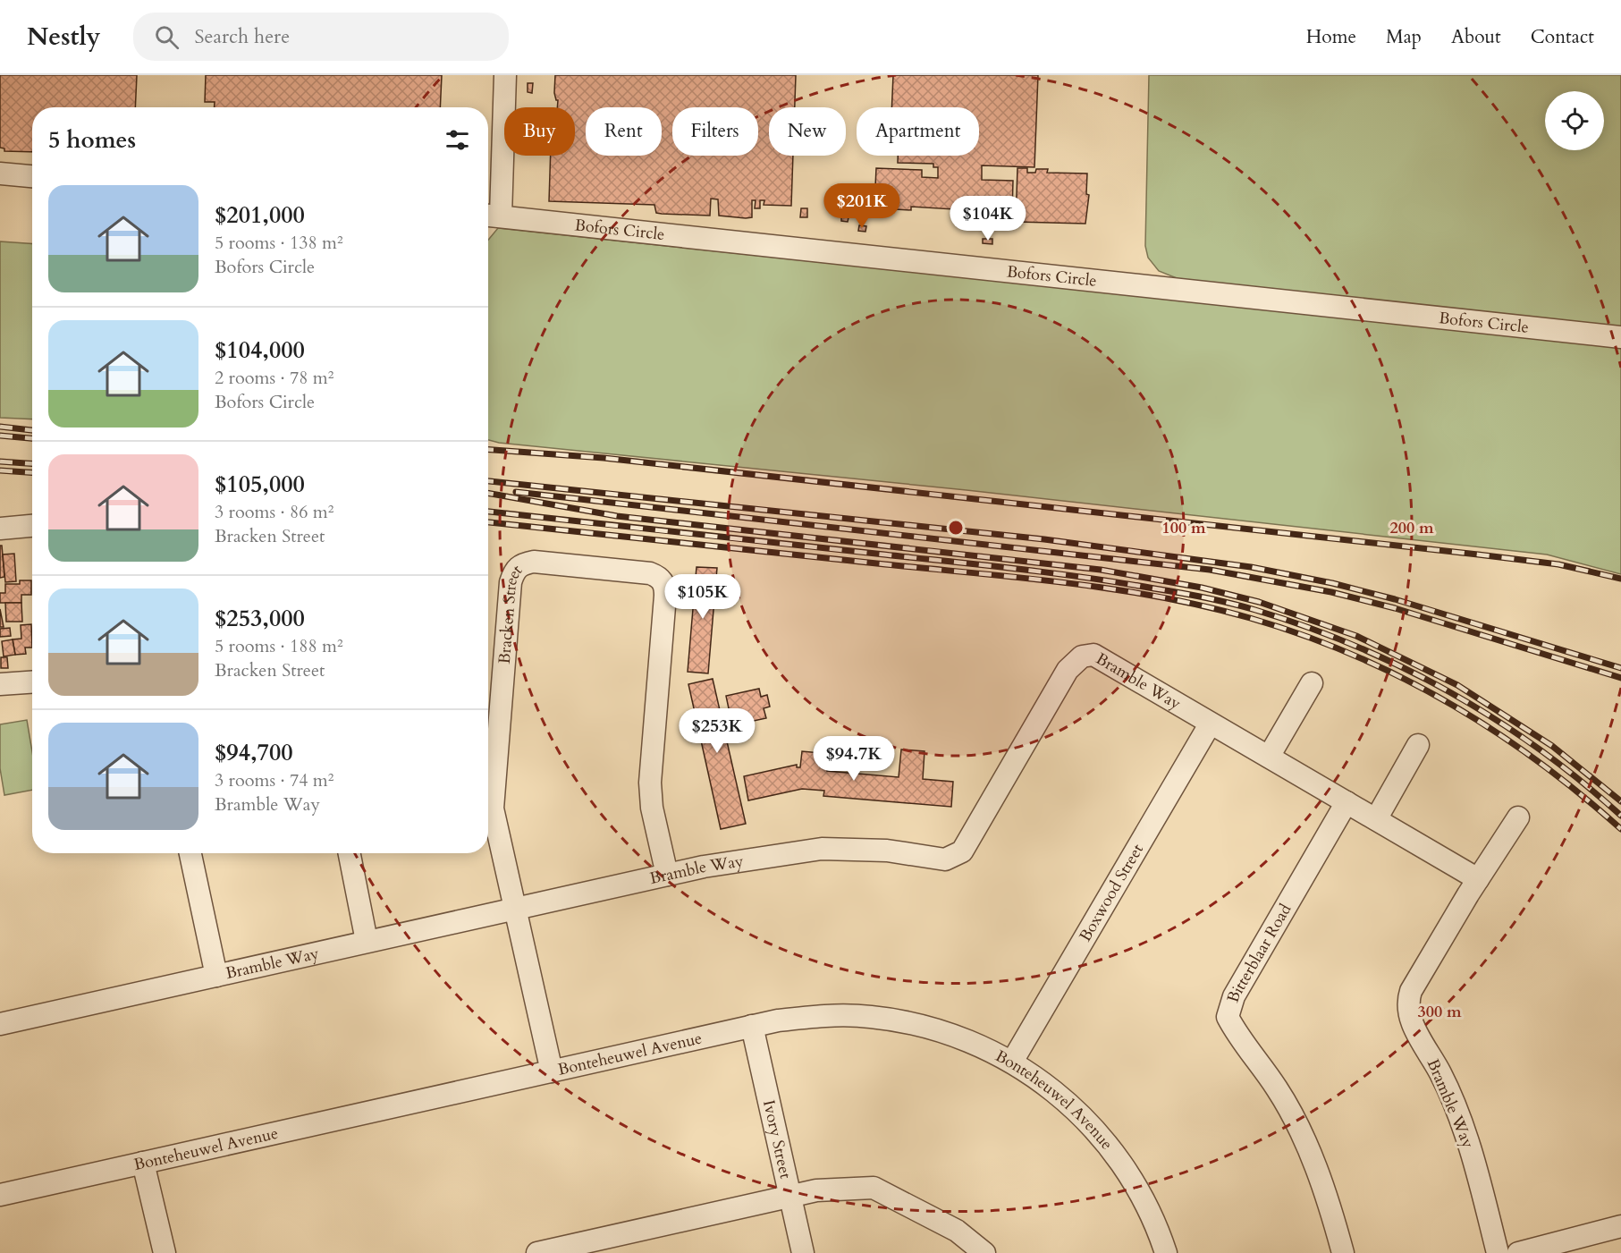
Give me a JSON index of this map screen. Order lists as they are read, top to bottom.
{
  "streets": {
    "street": [
      "Bofors Circle",
      "Bracken Street",
      "Bramble Way",
      "Boxwood Street",
      "Bitterblaar Road",
      "Bonteheuwel Avenue",
      "Ivory Street"
    ]
  },
  "crossings": [
    ["Bracken Street", "Bramble Way"],
    ["Bracken Street", "Bonteheuwel Avenue"],
    ["Bramble Way", "Boxwood Street"],
    ["Bramble Way", "Bitterblaar Road"],
    ["Boxwood Street", "Bonteheuwel Avenue"],
    ["Bonteheuwel Avenue", "Ivory Street"]
  ],
  "page": {
    "header": "Nestly",
    "search": "Search here",
    "nav": [
      "Home",
      "Map",
      "About",
      "Contact"
    ],
    "chip": [
      "Buy",
      "Rent",
      "Filters",
      "New",
      "Apartment"
    ],
    "heading": "5 homes",
    "list": [
      {
        "name": "$201,000",
        "note": "5 rooms · 138 m² · Bofors Circle"
      },
      {
        "name": "$104,000",
        "note": "2 rooms · 78 m² · Bofors Circle"
      },
      {
        "name": "$105,000",
        "note": "3 rooms · 86 m² · Bracken Street"
      },
      {
        "name": "$253,000",
        "note": "5 rooms · 188 m² · Bracken Street"
      },
      {
        "name": "$94,700",
        "note": "3 rooms · 74 m² · Bramble Way"
      }
    ],
    "price": [
      "$201K",
      "$104K",
      "$105K",
      "$253K",
      "$94.7K"
    ]
  },
  "rings": ["100 m", "200 m", "300 m"]
}
